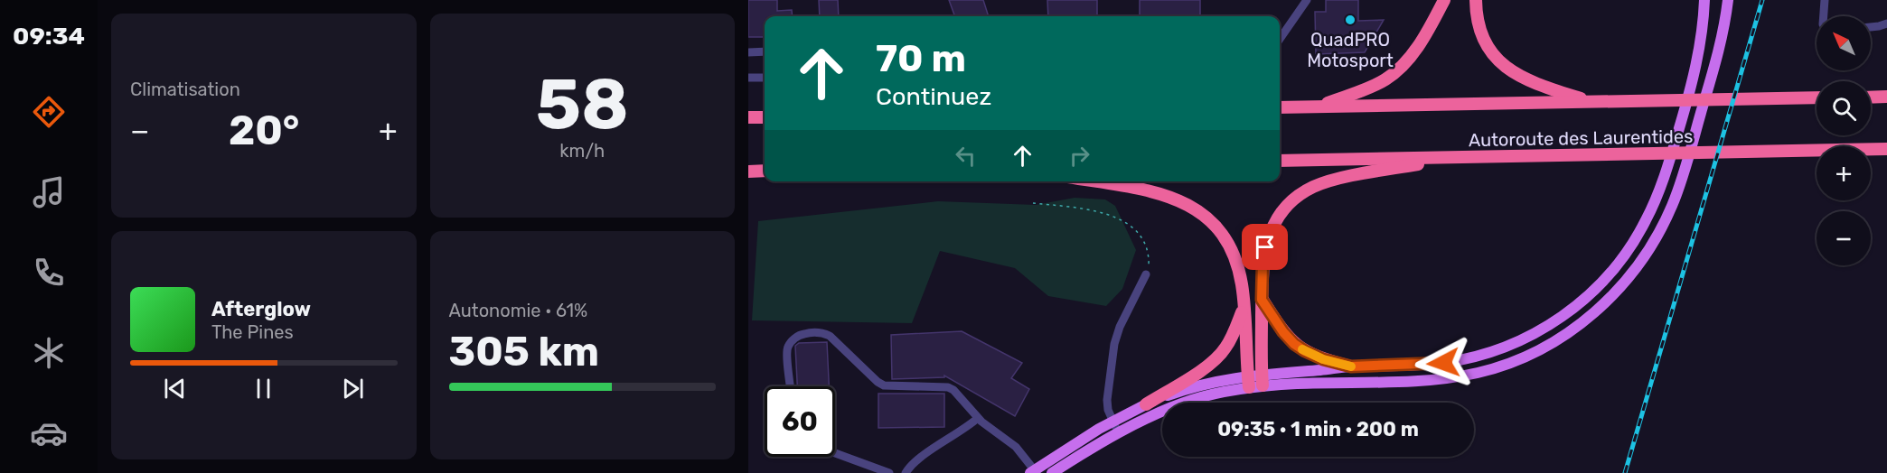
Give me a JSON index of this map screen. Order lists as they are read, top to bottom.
{
  "streets": {
    "highway": ["Autoroute des Laurentides"]
  },
  "places": ["QuadPRO Motosport"],
  "north": "top left",
  "page": {
    "tabs": "09:34",
    "tile": [
      "Climatisation",
      ["58", "km/h"],
      ["Autonomie · 61%", "305 km"]
    ],
    "map_buttons": ["+", "−"],
    "turn": ["70 m", "Continuez"],
    "heat": ["−", "20°", "+"],
    "song": ["Afterglow", "The Pines"],
    "limit": "60",
    "trip": "09:35 · 1 min · 200 m"
  }
}
